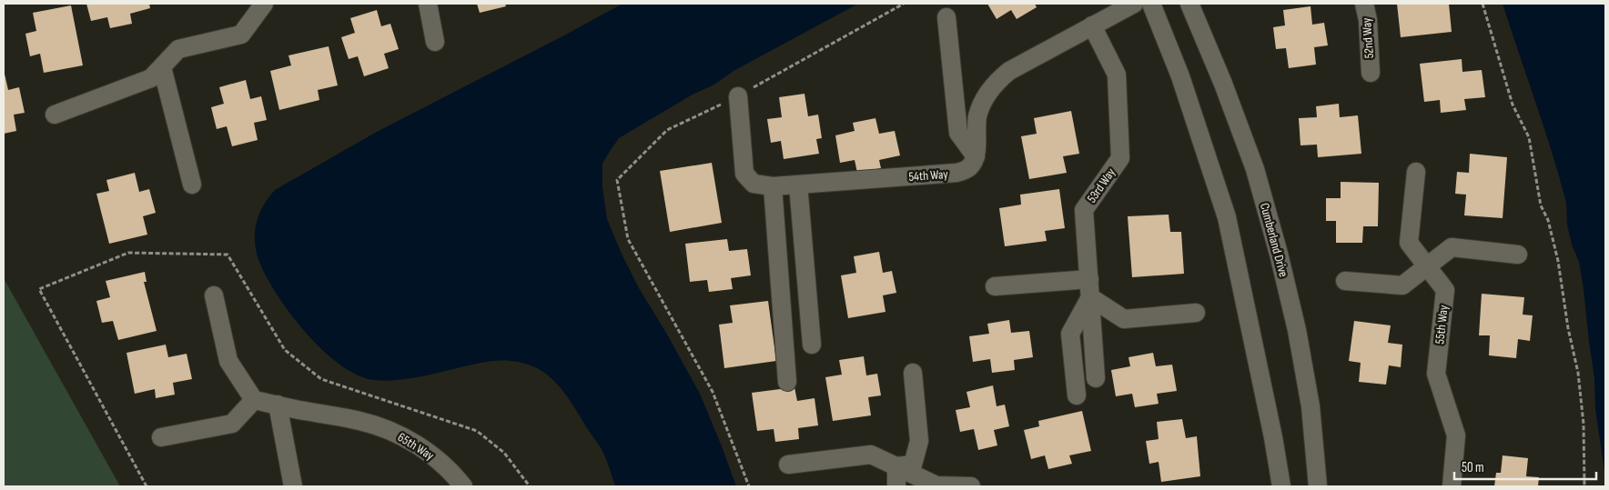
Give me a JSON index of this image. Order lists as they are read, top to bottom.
{
  "streets": {
    "street": [
      "52nd Way",
      "54th Way",
      "53rd Way",
      "Cumberland Drive",
      "55th Way",
      "65th Way"
    ]
  },
  "scale_bar": "50 m"
}
